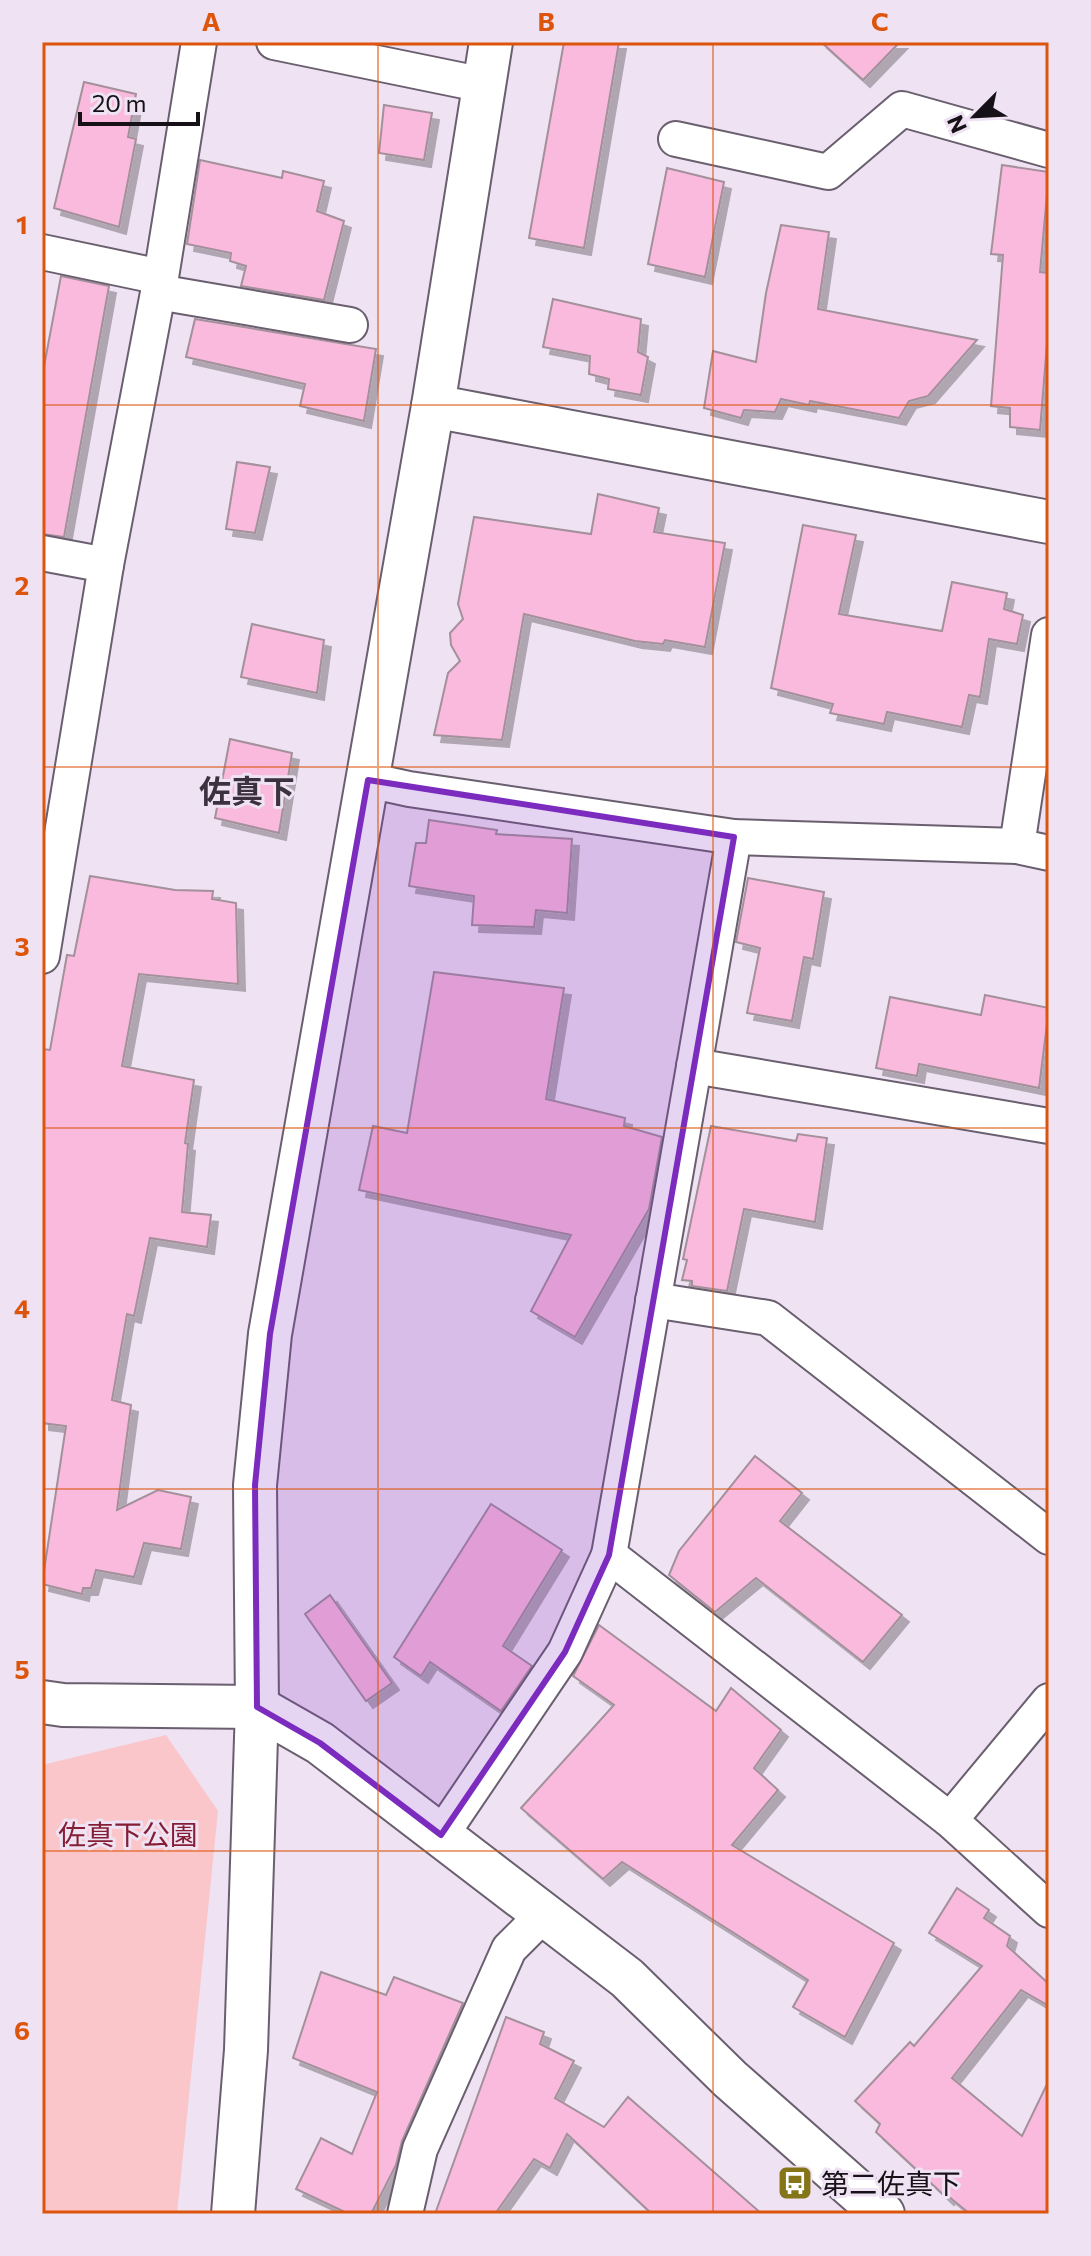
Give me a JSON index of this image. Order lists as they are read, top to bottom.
{
  "districts": ["佐真下"],
  "parks": ["佐真下公園"],
  "places": {
    "bus stop": ["第二佐真下"]
  },
  "scale_bar": "20 m",
  "north": "bottom left",
  "grid": {
    "columns": ["A", "B", "C"],
    "rows": [
      "1",
      "2",
      "3",
      "4",
      "5",
      "6"
    ]
  }
}
